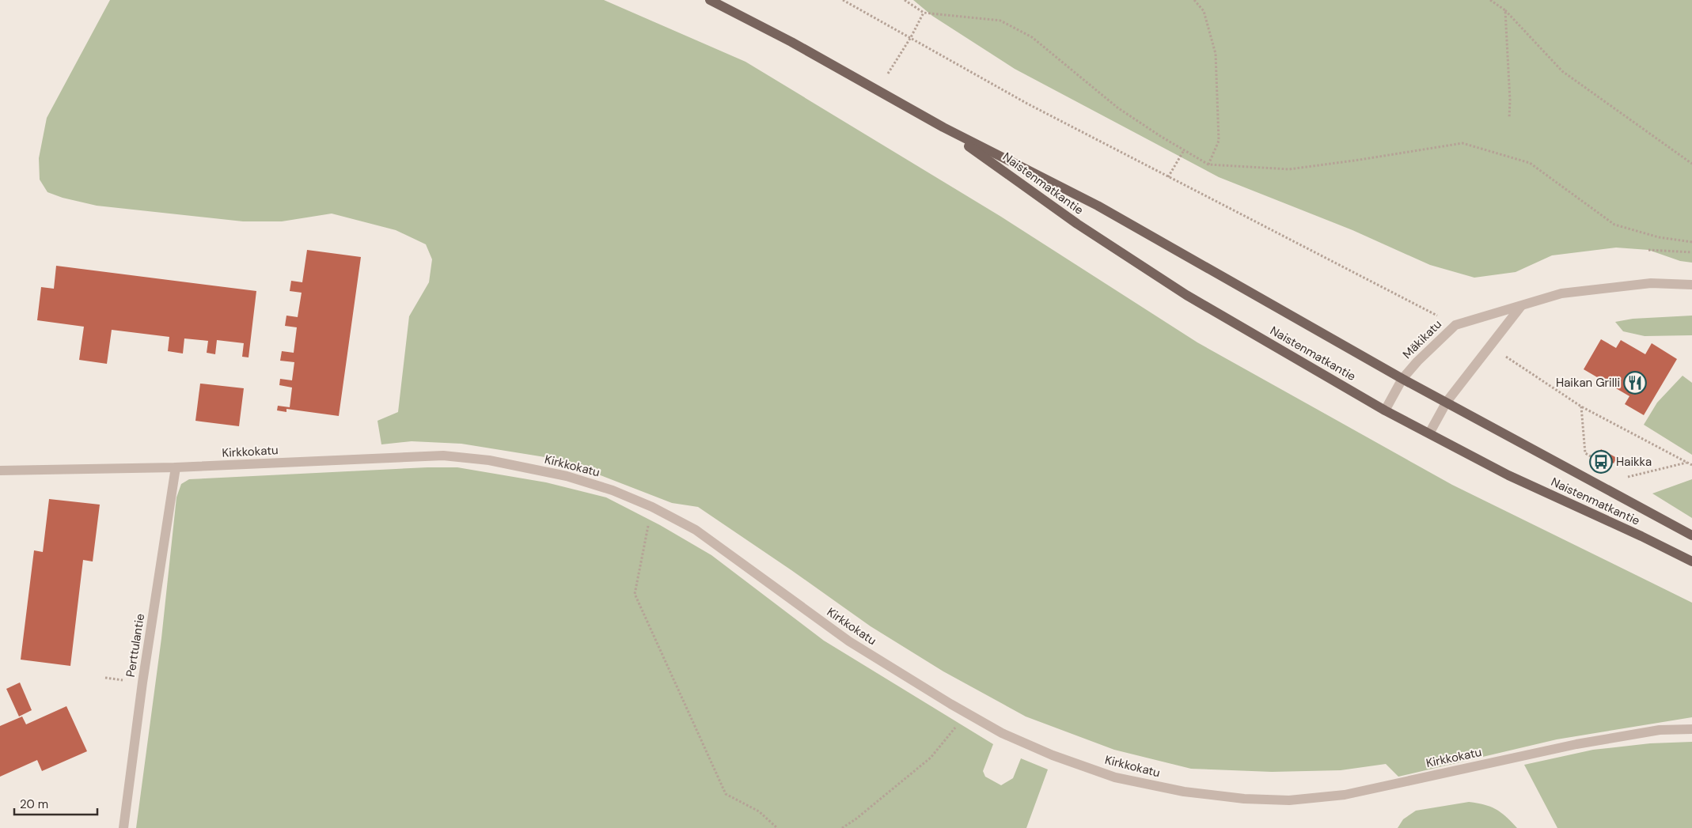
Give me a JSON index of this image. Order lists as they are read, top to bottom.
{
  "streets": {
    "main road": ["Naistenmatkantie"],
    "street": ["Mäkikatu", "Kirkkokatu", "Perttulantie"]
  },
  "crossings": [
    ["Naistenmatkantie", "Mäkikatu"],
    ["Kirkkokatu", "Perttulantie"]
  ],
  "places": {
    "restaurant": ["Haikan Grilli"],
    "bus stop": ["Haikka"]
  },
  "scale_bar": "20 m"
}
